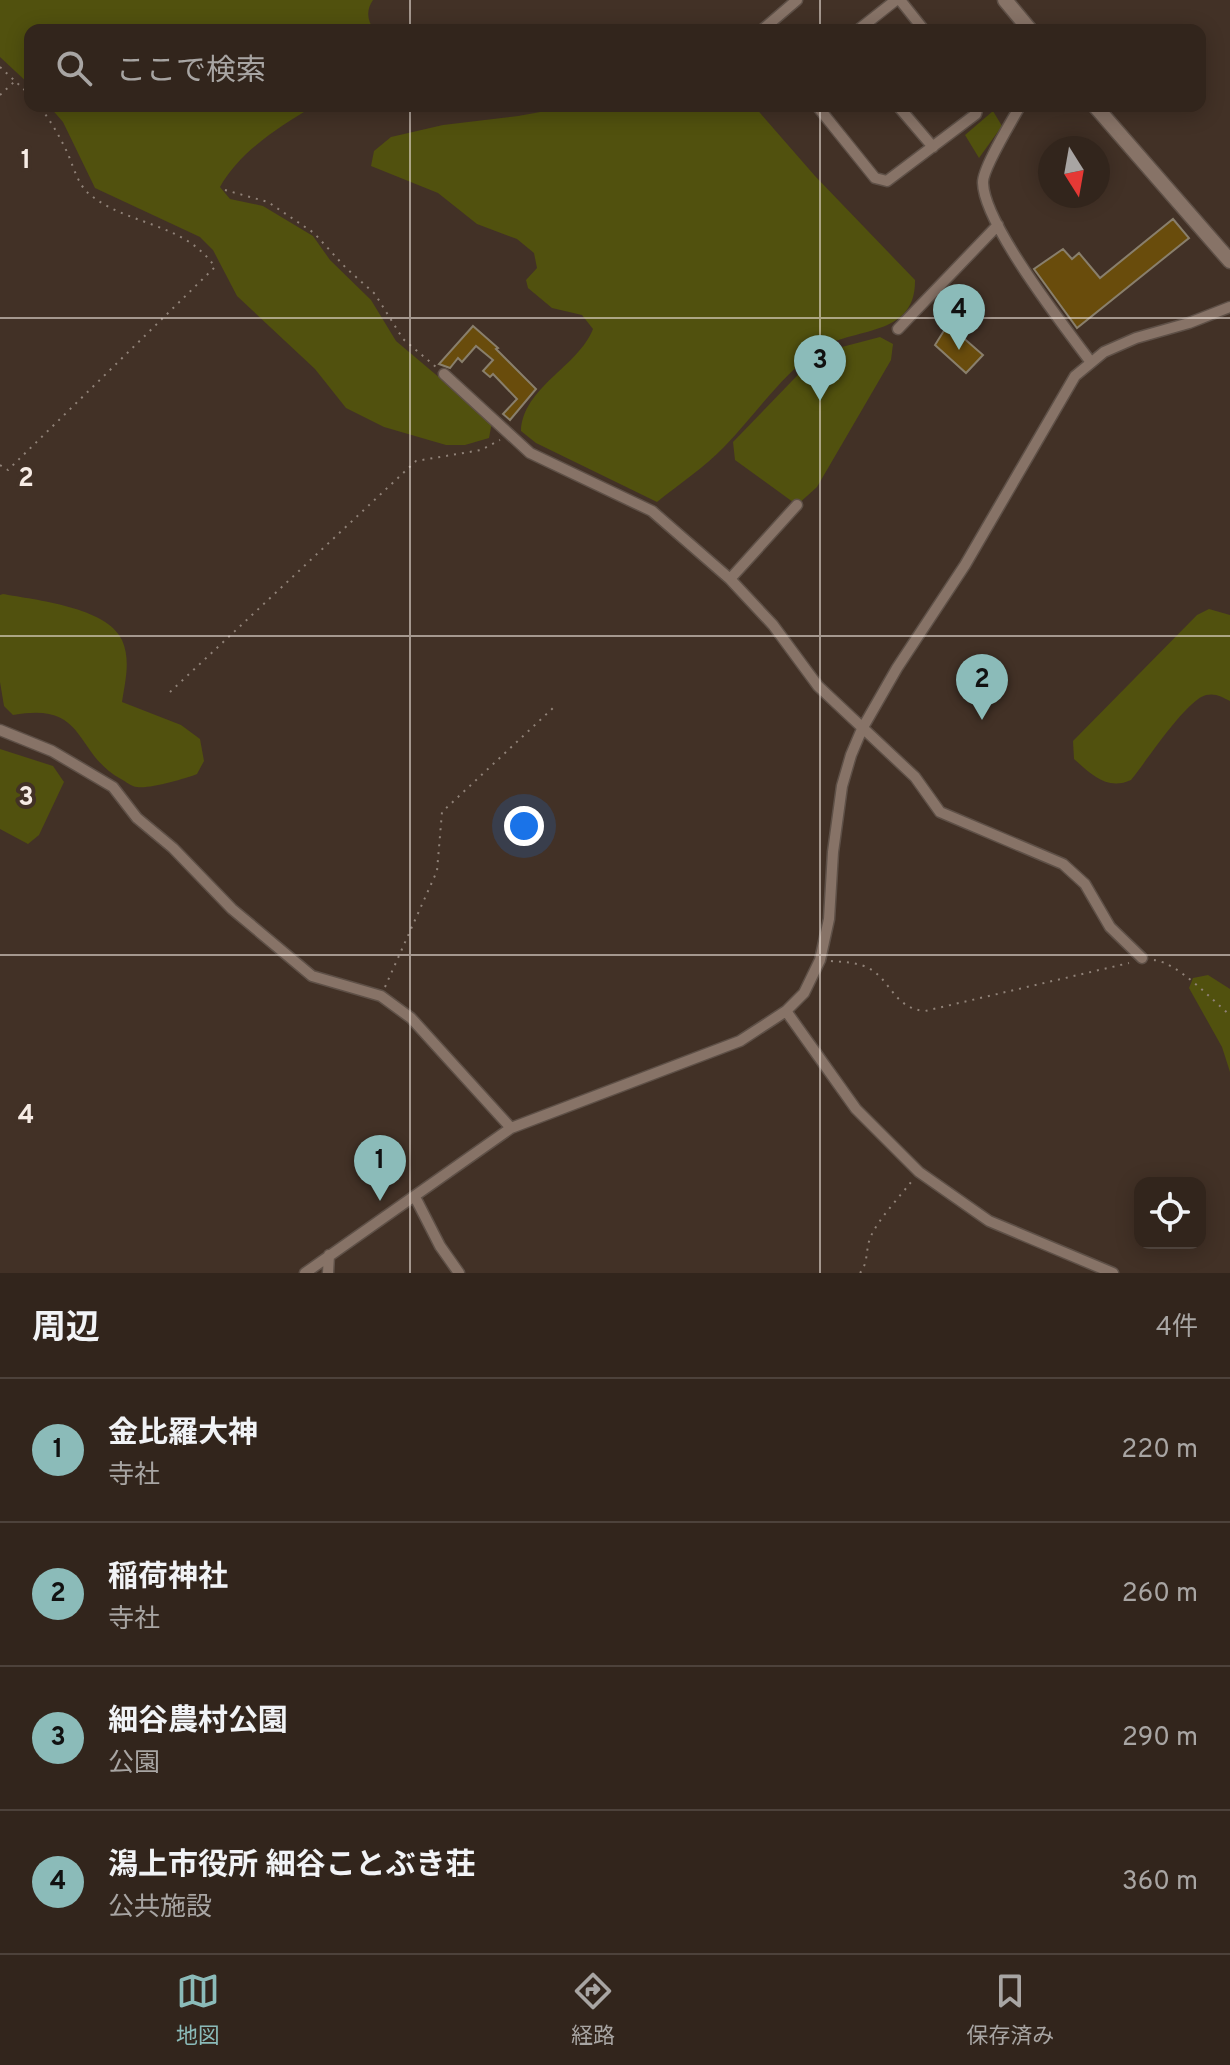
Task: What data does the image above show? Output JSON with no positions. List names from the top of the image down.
{
  "north": "bottom",
  "page": {
    "search": "ここで検索",
    "pins": [
      "4",
      "3",
      "2",
      "1"
    ],
    "heading": ["周辺", "4件"],
    "list": [
      {
        "mark": "1",
        "name": "金比羅大神",
        "note": "寺社",
        "value": "220 m"
      },
      {
        "mark": "2",
        "name": "稲荷神社",
        "note": "寺社",
        "value": "260 m"
      },
      {
        "mark": "3",
        "name": "細谷農村公園",
        "note": "公園",
        "value": "290 m"
      },
      {
        "mark": "4",
        "name": "潟上市役所 細谷ことぶき荘",
        "note": "公共施設",
        "value": "360 m"
      }
    ],
    "nav": ["地図", "経路", "保存済み"]
  },
  "grid": {
    "rows": [
      "1",
      "2",
      "3",
      "4"
    ]
  }
}
